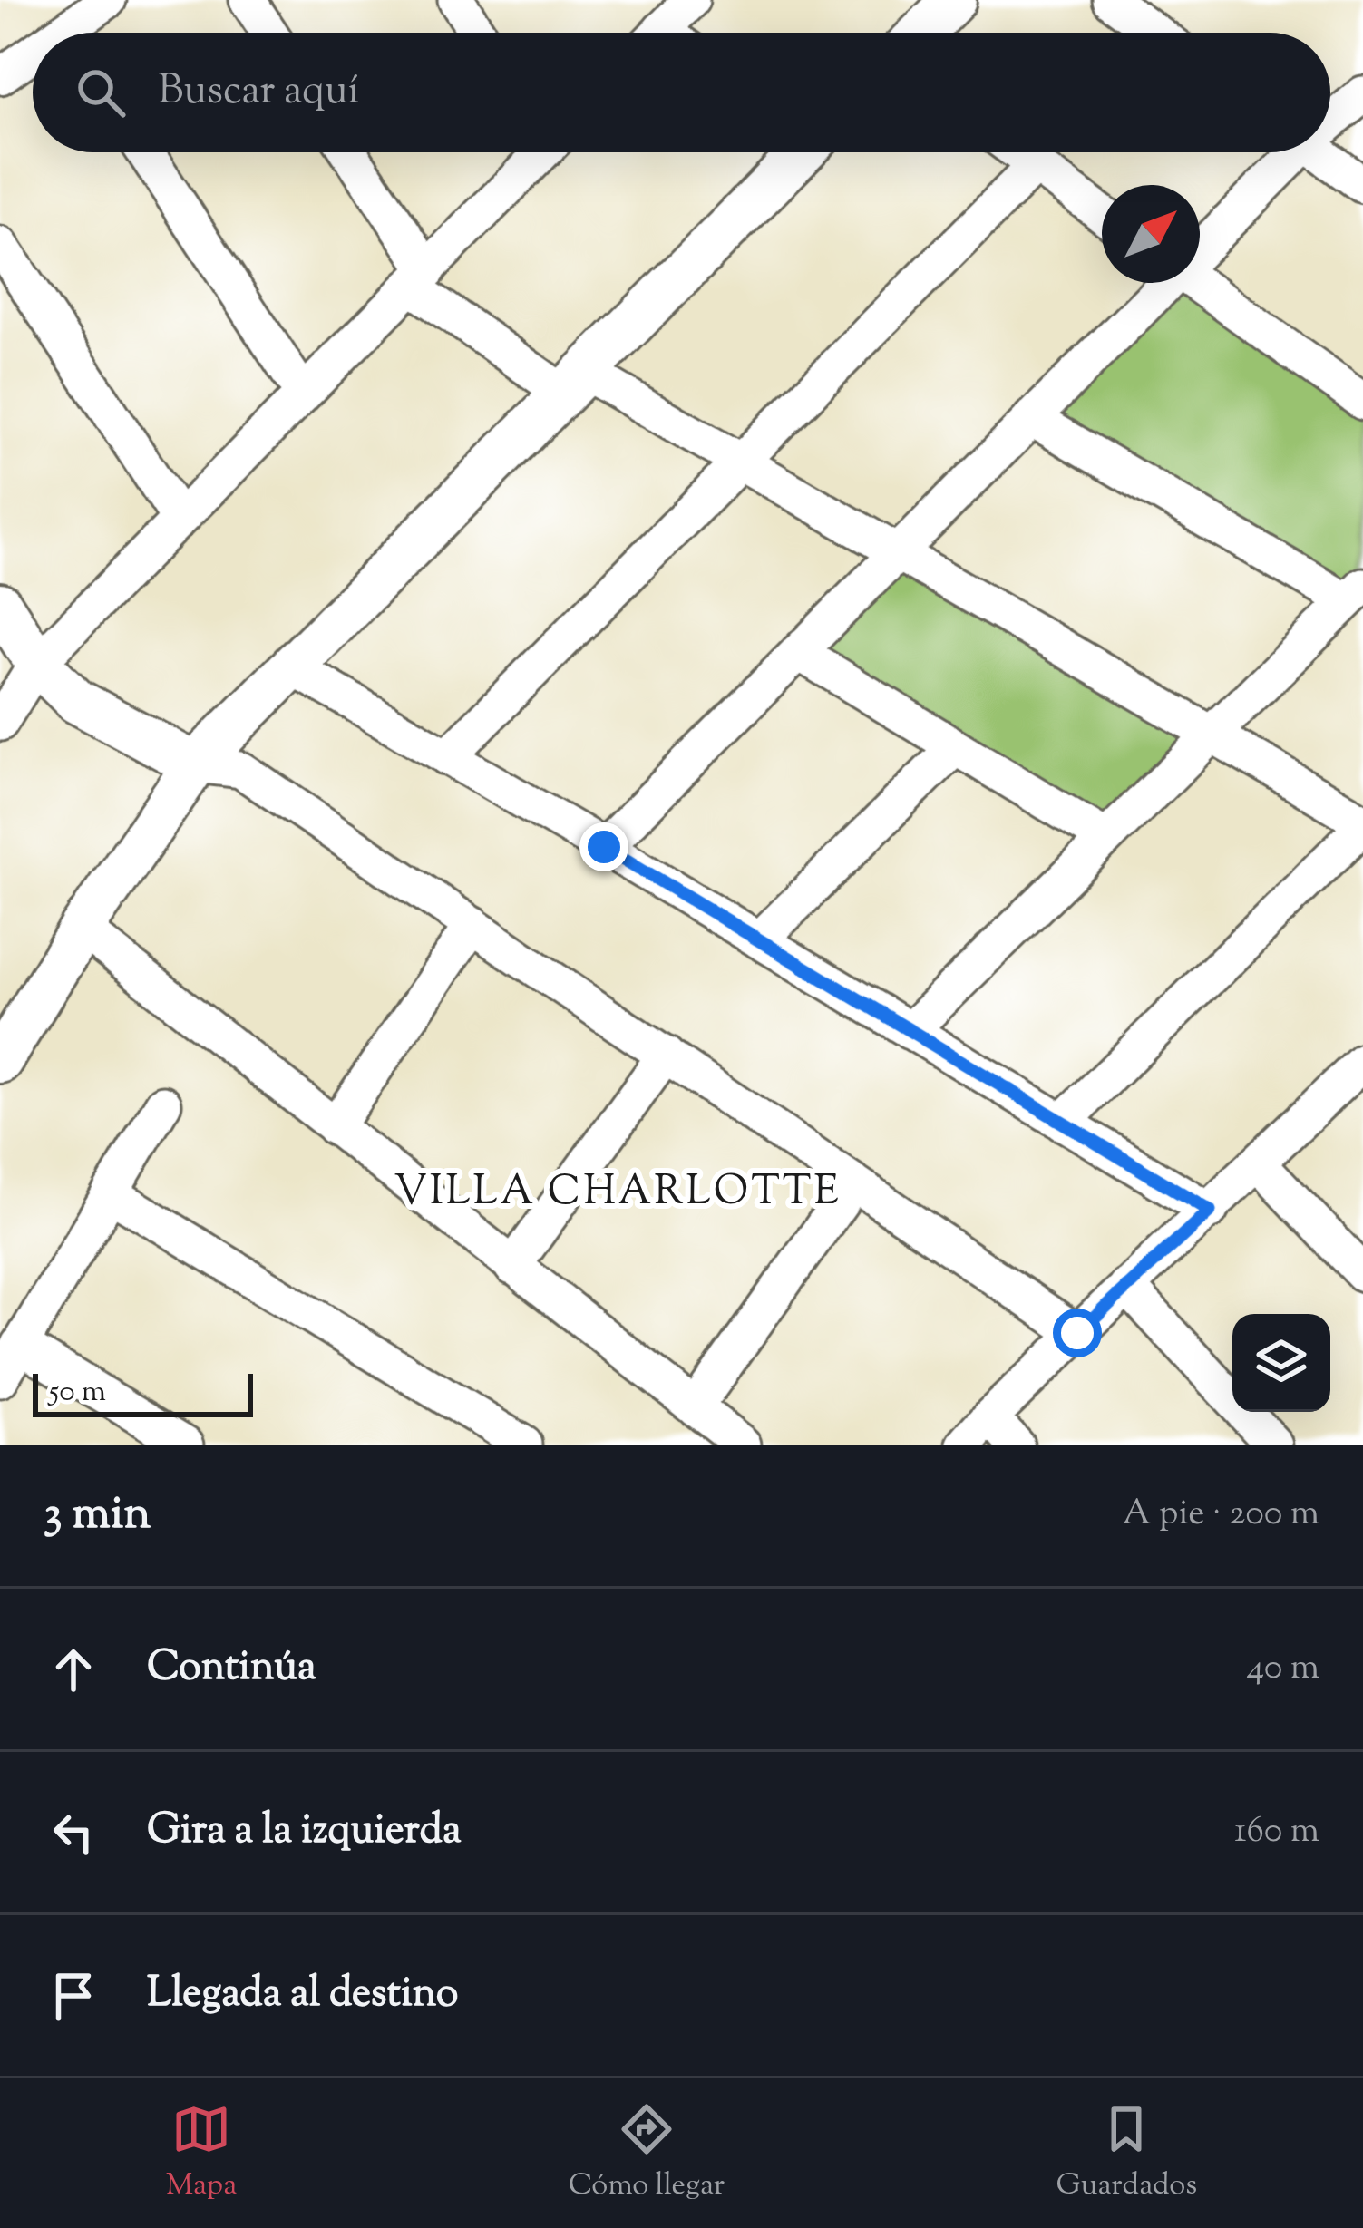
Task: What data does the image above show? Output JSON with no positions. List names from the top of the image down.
{
  "districts": ["VILLA CHARLOTTE"],
  "scale_bar": "50 m",
  "north": "top right",
  "page": {
    "search": "Buscar aquí",
    "scale": "50 m",
    "heading": ["3 min", "A pie · 200 m"],
    "list": [
      ["Continúa", "40 m"],
      ["Gira a la izquierda", "160 m"],
      "Llegada al destino"
    ],
    "nav": ["Mapa", "Cómo llegar", "Guardados"]
  }
}
